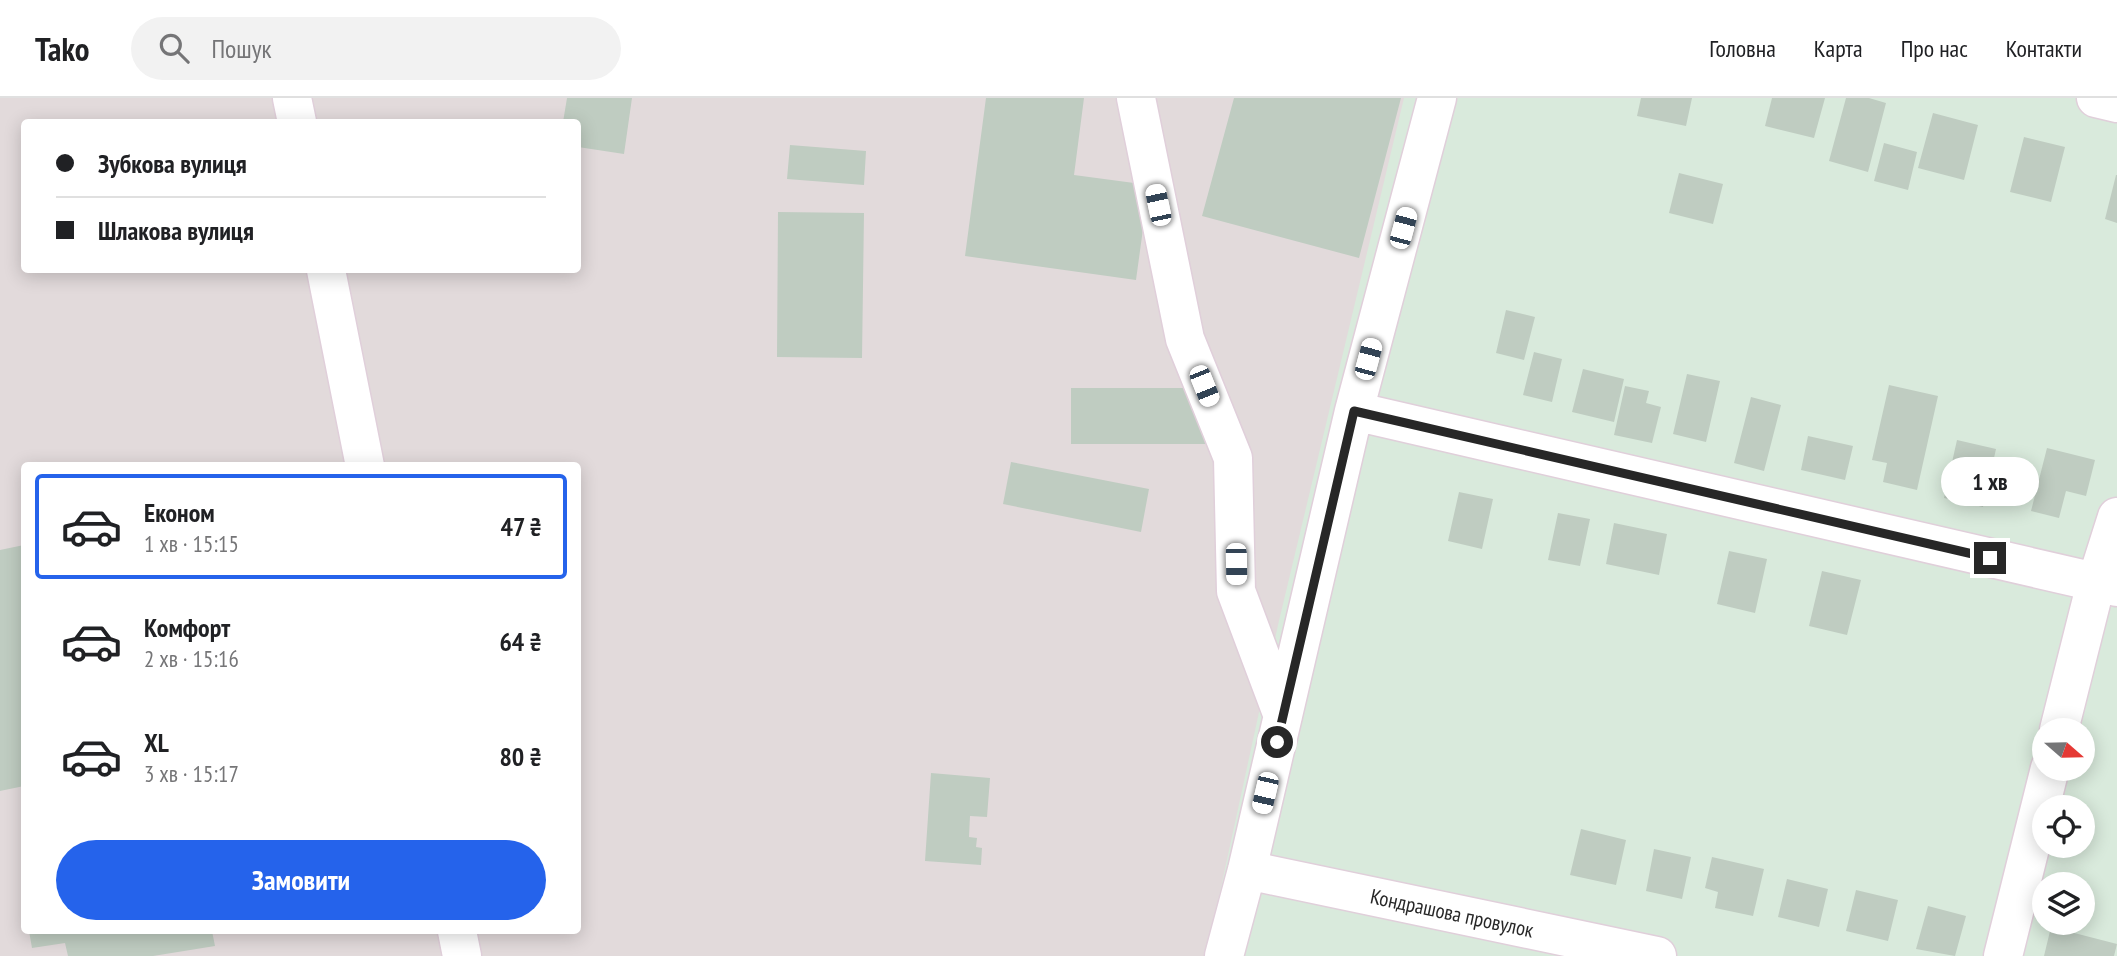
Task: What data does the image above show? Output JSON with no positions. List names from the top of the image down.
{
  "streets": {
    "street": ["Кондрашова провулок"]
  },
  "north": "right",
  "page": {
    "header": "Tako",
    "search": "Пошук",
    "nav": [
      "Головна",
      "Карта",
      "Про нас",
      "Контакти"
    ],
    "banner": ["Зубкова вулиця", "Шлакова вулиця"],
    "bubble": "1 хв",
    "list": [
      {
        "name": "Економ",
        "note": "1 хв · 15:15",
        "value": "47 ₴"
      },
      {
        "name": "Комфорт",
        "note": "2 хв · 15:16",
        "value": "64 ₴"
      },
      {
        "name": "XL",
        "note": "3 хв · 15:17",
        "value": "80 ₴"
      }
    ],
    "buttons": "Замовити"
  }
}
